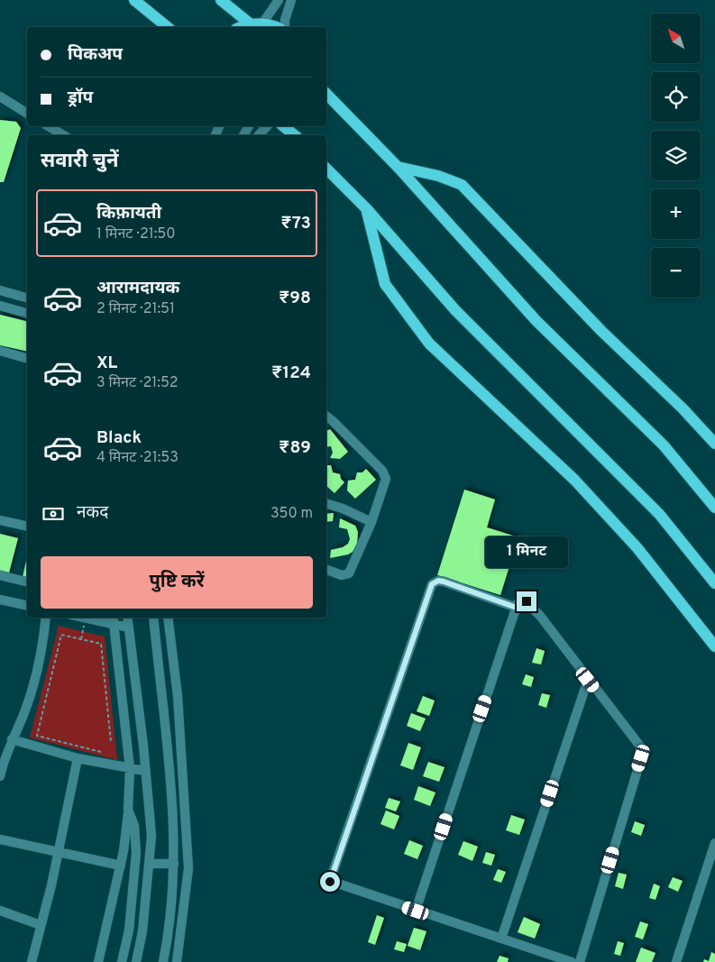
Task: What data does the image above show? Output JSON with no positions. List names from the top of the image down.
{
  "north": "top left",
  "page": {
    "map_buttons": ["+", "−"],
    "banner": ["पिकअप", "ड्रॉप"],
    "heading": "सवारी चुनें",
    "list": [
      {
        "name": "किफ़ायती",
        "note": "1 मिनट · 21:50",
        "value": "₹73"
      },
      {
        "name": "आरामदायक",
        "note": "2 मिनट · 21:51",
        "value": "₹98"
      },
      {
        "name": "XL",
        "note": "3 मिनट · 21:52",
        "value": "₹124"
      },
      {
        "name": "Black",
        "note": "4 मिनट · 21:53",
        "value": "₹89"
      }
    ],
    "pay": ["नकद", "350 m"],
    "bubble": "1 मिनट",
    "buttons": "पुष्टि करें"
  }
}
